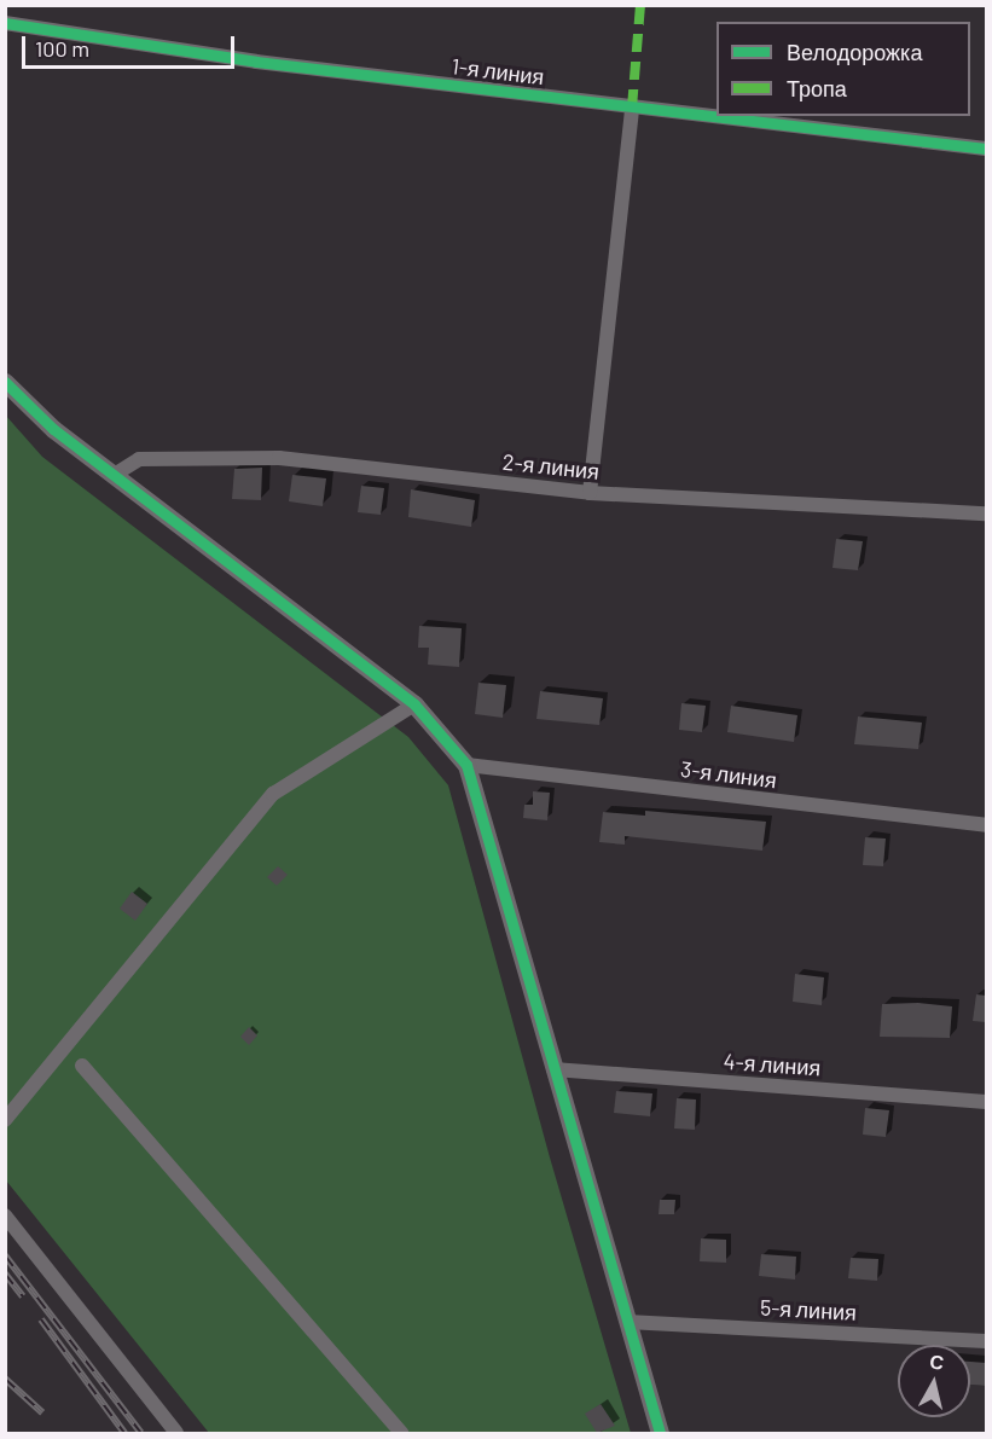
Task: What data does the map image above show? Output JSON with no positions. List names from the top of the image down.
{
  "streets": {
    "street": [
      "1-я линия",
      "2-я линия",
      "3-я линия",
      "4-я линия",
      "5-я линия"
    ]
  },
  "legend": ["Велодорожка", "Тропа"],
  "scale_bar": "100 m",
  "north": "top"
}
